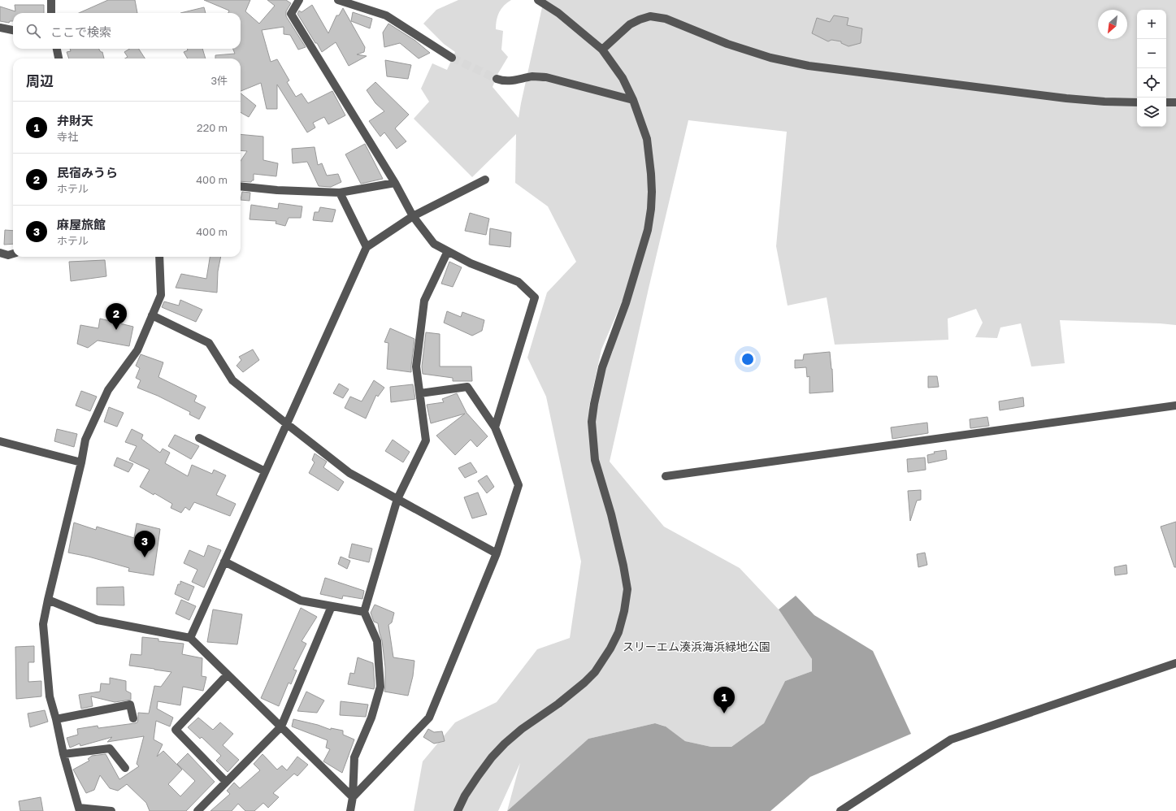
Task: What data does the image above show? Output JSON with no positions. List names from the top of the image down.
{
  "parks": ["スリーエム湊浜海浜緑地公園"],
  "north": "bottom left",
  "page": {
    "map_buttons": ["+", "−"],
    "search": "ここで検索",
    "heading": ["周辺", "3件"],
    "list": [
      {
        "mark": "1",
        "name": "弁財天",
        "note": "寺社",
        "value": "220 m"
      },
      {
        "mark": "2",
        "name": "民宿みうら",
        "note": "ホテル",
        "value": "400 m"
      },
      {
        "mark": "3",
        "name": "麻屋旅館",
        "note": "ホテル",
        "value": "400 m"
      }
    ],
    "pins": ["2", "3", "1"]
  }
}
